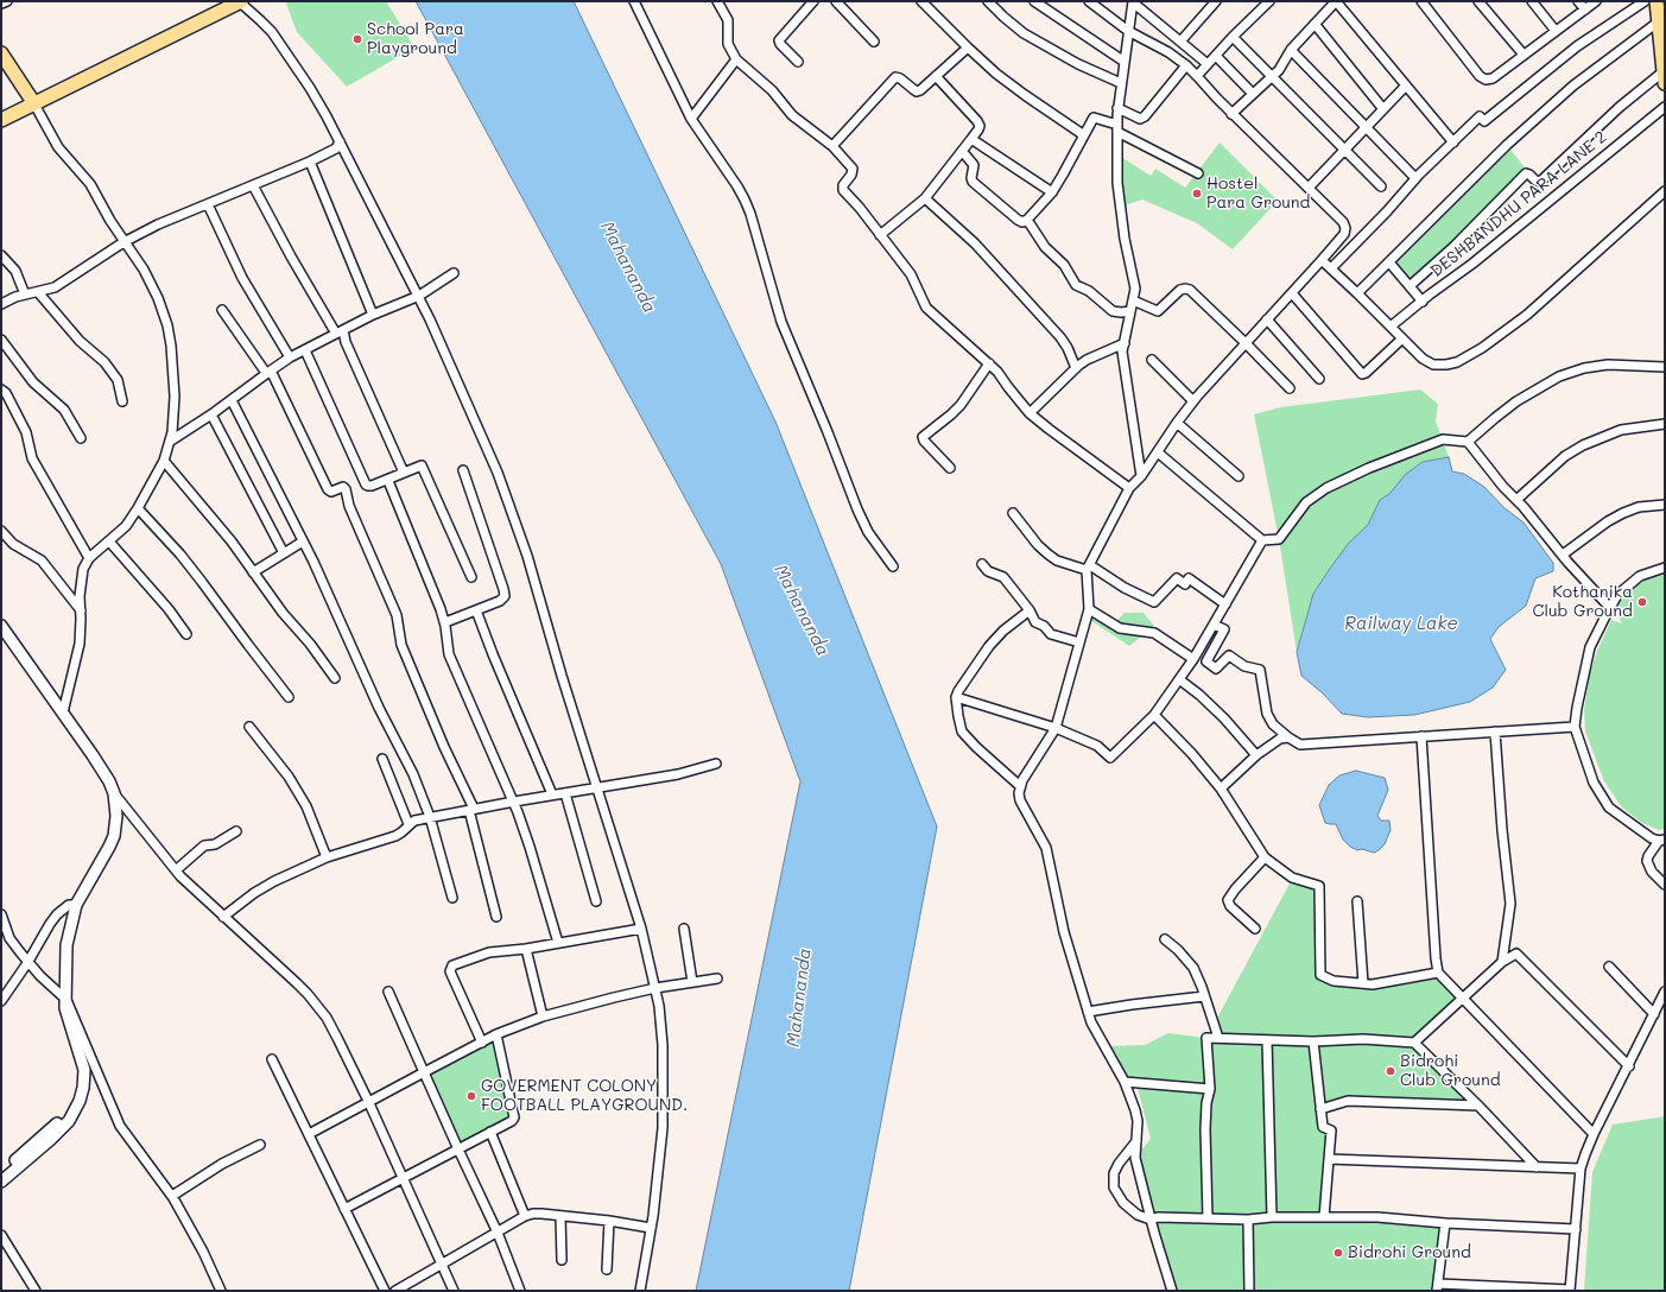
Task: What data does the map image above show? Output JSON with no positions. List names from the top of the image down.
{
  "streets": {
    "street": ["DESHBANDHU PARA LANE 2"]
  },
  "water": ["Mahananda", "Railway Lake"],
  "places": [
    "School Para Playground",
    "Hostel Para Ground",
    "Kothanika Club Ground",
    "Bidrohi Club Ground",
    "GOVERMENT COLONY FOOTBALL PLAYGROUND.",
    "Bidrohi Ground"
  ]
}
